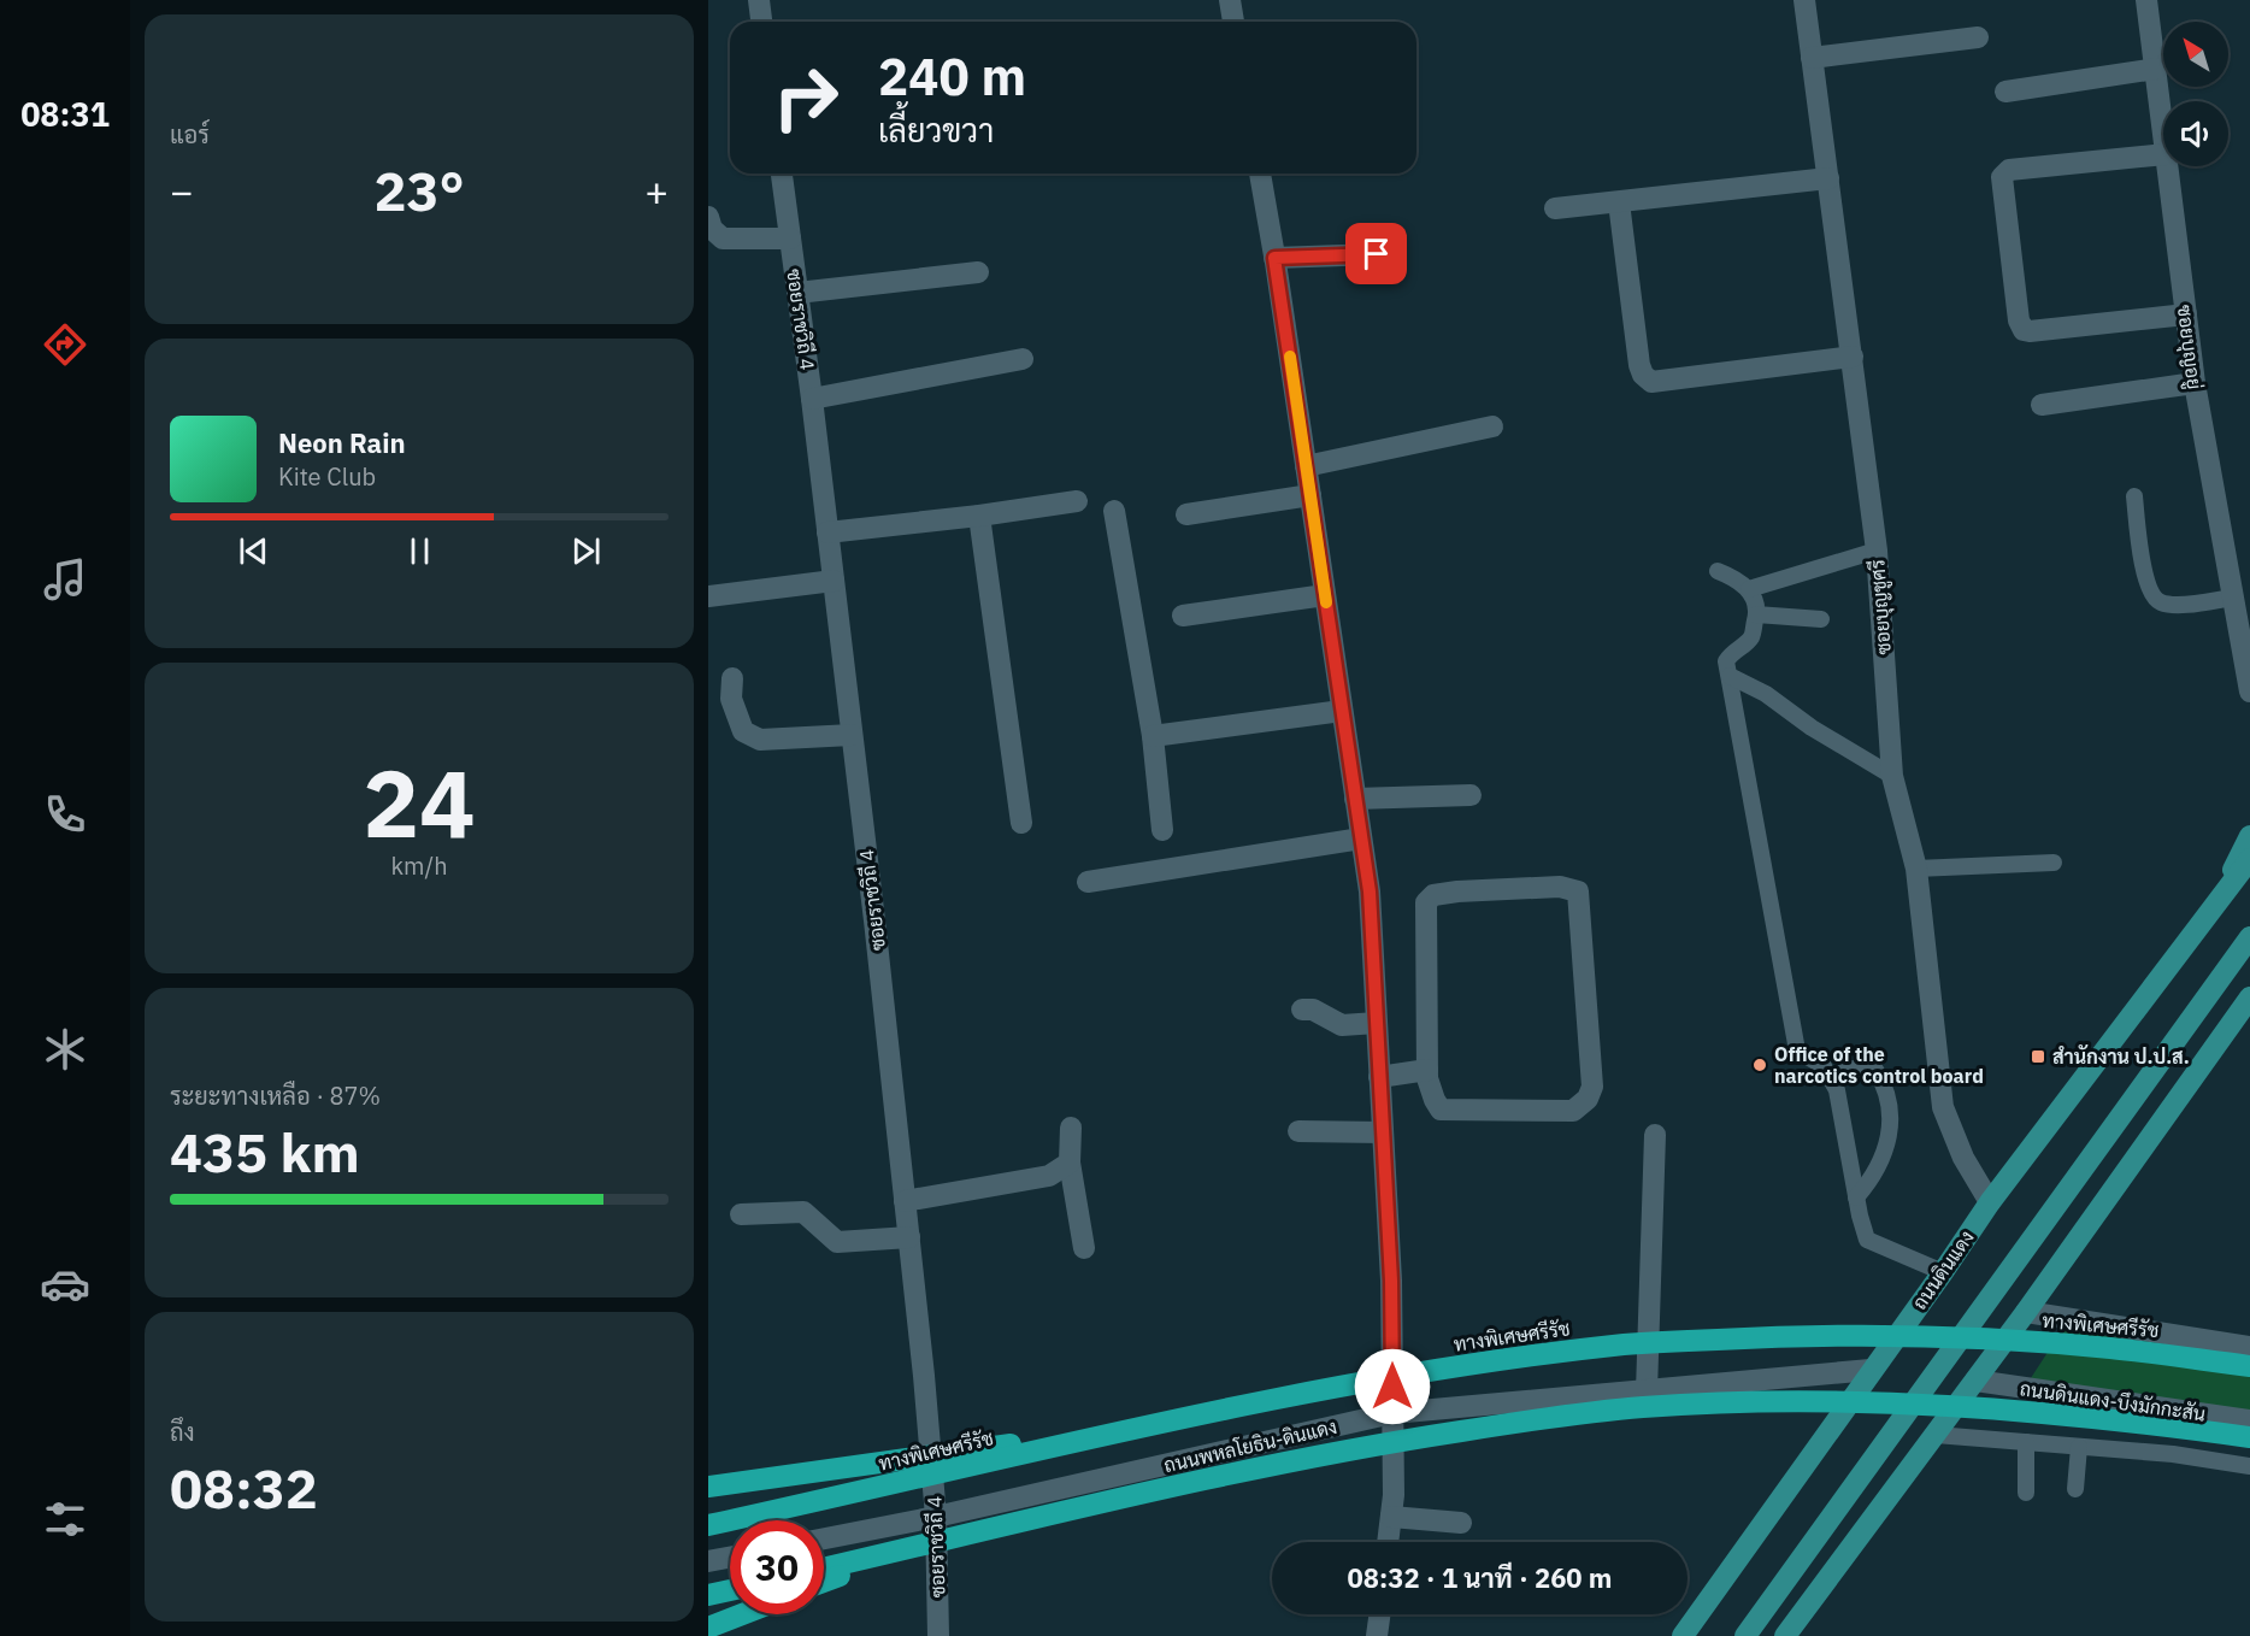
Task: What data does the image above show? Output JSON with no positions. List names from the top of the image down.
{
  "streets": {
    "highway": ["ทางพิเศษศรีรัช"],
    "main road": ["ถนนดินแดง"],
    "street": [
      "ซอยราชวิถี 4",
      "ซอยบุญอยู่",
      "ซอยบุญชูศรี",
      "ถนนดินแดง-บึงมักกะสัน",
      "ถนนพหลโยธิน-ดินแดง"
    ]
  },
  "crossings": [
    ["ซอยราชวิถี 4", "ถนนพหลโยธิน-ดินแดง"],
    ["ซอยบุญชูศรี", "ถนนดินแดง"],
    ["ถนนดินแดง", "ถนนพหลโยธิน-ดินแดง"]
  ],
  "places": {
    "transit": ["สำนักงาน ป.ป.ส."],
    "other": ["Office of the narcotics control board"]
  },
  "north": "top left",
  "page": {
    "tabs": "08:31",
    "tile": [
      "แอร์",
      ["24", "km/h"],
      ["ระยะทางเหลือ · 87%", "435 km"],
      ["ถึง", "08:32"]
    ],
    "turn": ["240 m", "เลี้ยวขวา"],
    "heat": ["−", "23°", "+"],
    "song": ["Neon Rain", "Kite Club"],
    "limit": "30",
    "trip": "08:32 · 1 นาที · 260 m"
  }
}
